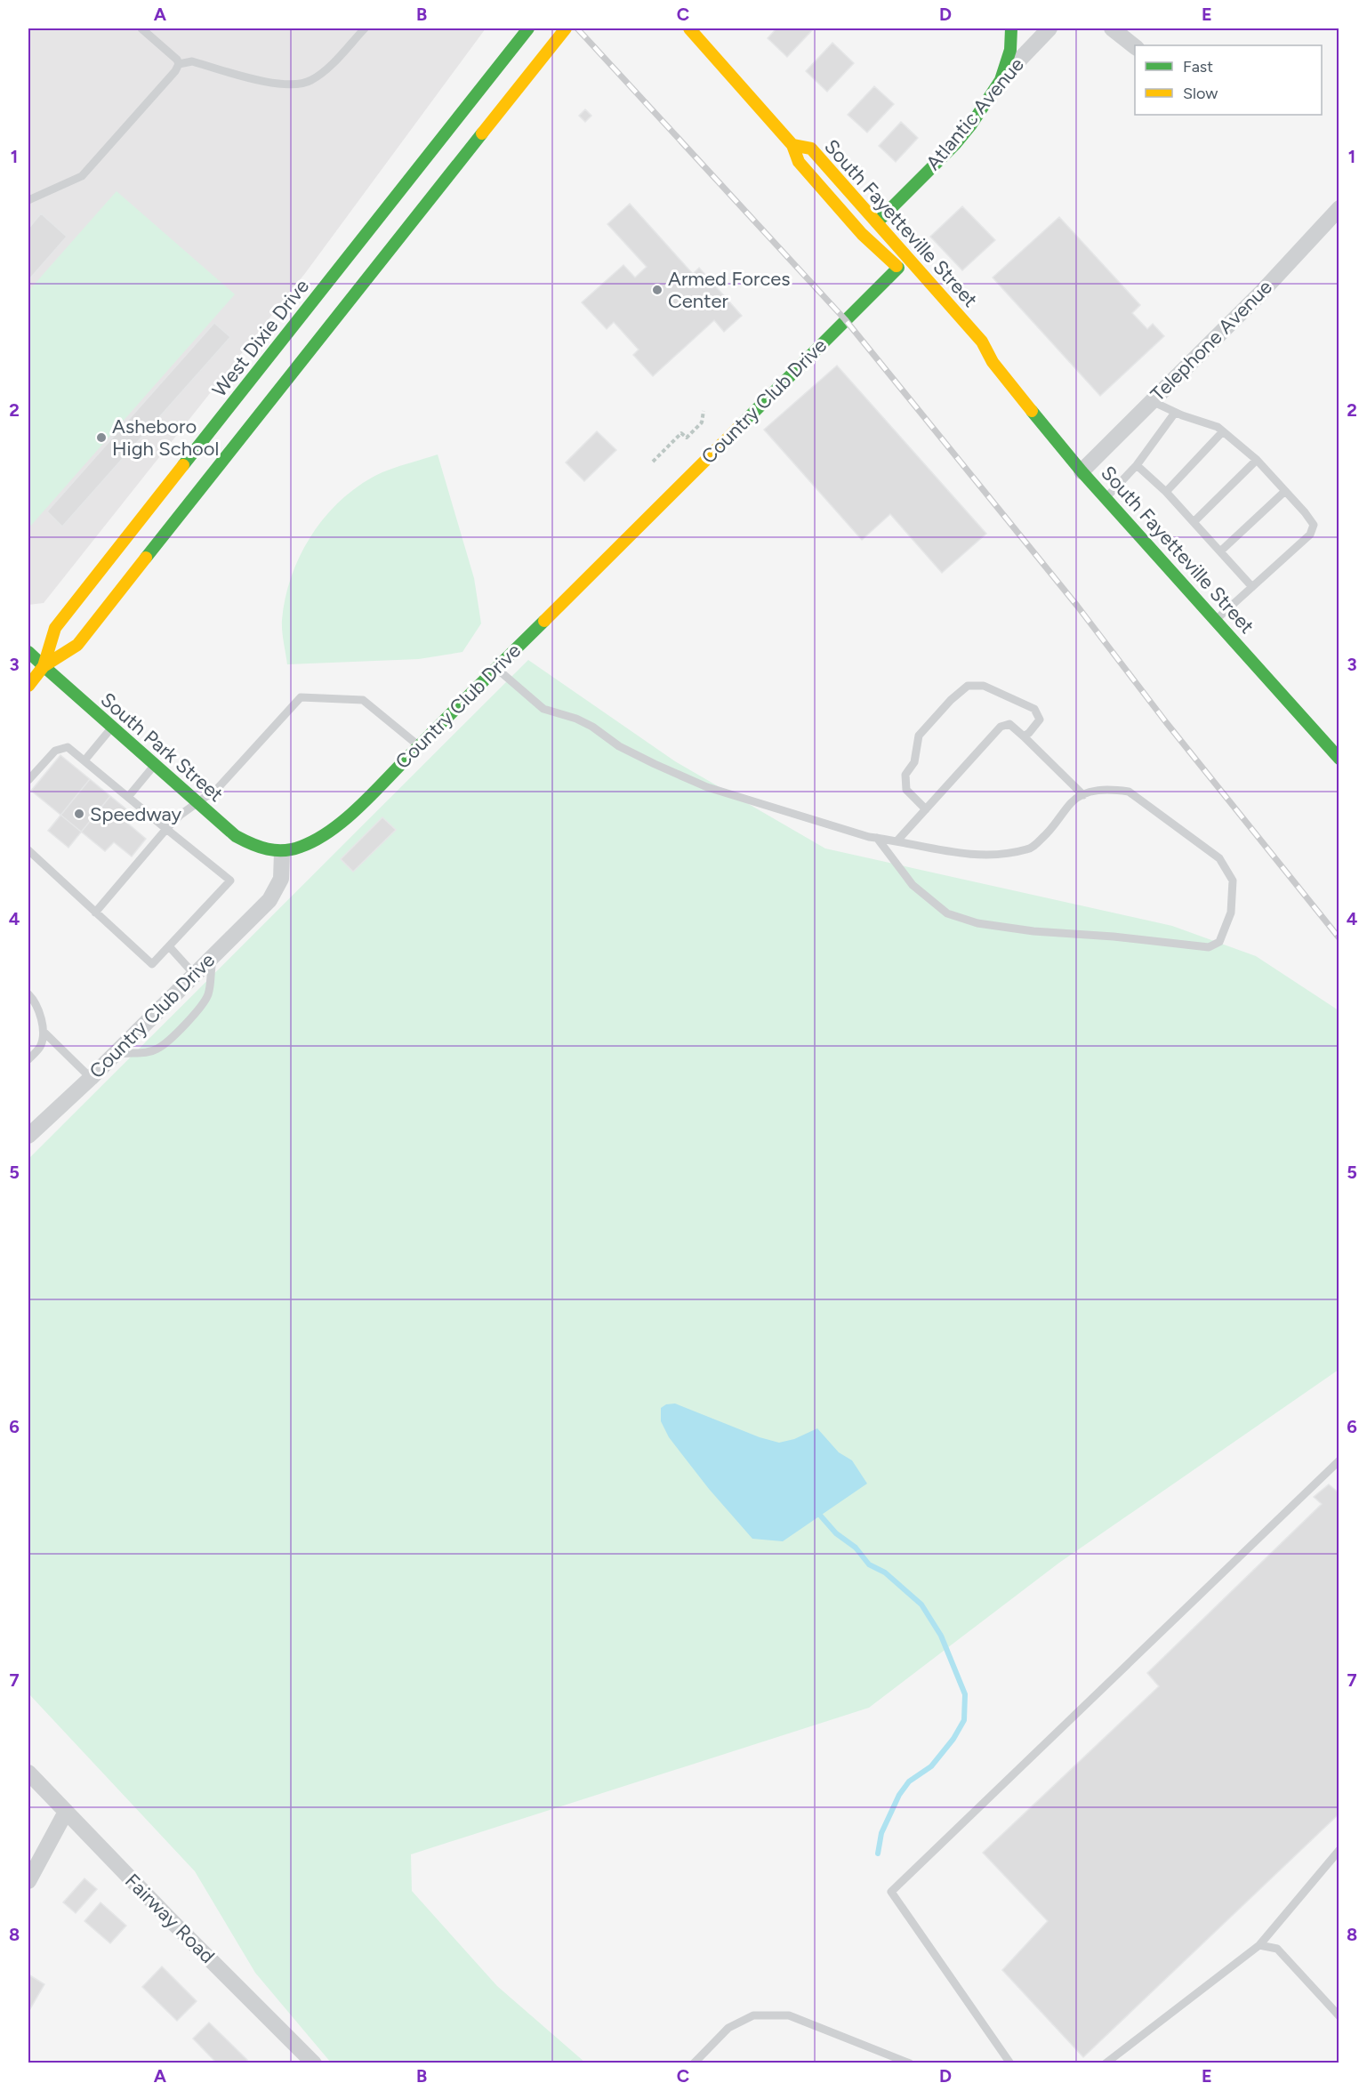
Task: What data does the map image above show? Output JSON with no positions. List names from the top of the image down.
{
  "streets": {
    "main road": [
      "Atlantic Avenue",
      "South Fayetteville Street",
      "West Dixie Drive",
      "Country Club Drive",
      "South Park Street"
    ],
    "street": ["Telephone Avenue", "Fairway Road"]
  },
  "crossings": [
    ["Atlantic Avenue", "South Fayetteville Street"],
    ["South Fayetteville Street", "Telephone Avenue"],
    ["South Fayetteville Street", "Country Club Drive"],
    ["West Dixie Drive", "South Park Street"],
    ["Country Club Drive", "South Park Street"]
  ],
  "places": ["Armed Forces Center", "Asheboro High School", "Speedway"],
  "legend": ["Fast", "Slow"],
  "grid": {
    "columns": [
      "A",
      "B",
      "C",
      "D",
      "E"
    ],
    "rows": [
      "1",
      "2",
      "3",
      "4",
      "5",
      "6",
      "7",
      "8"
    ]
  }
}
